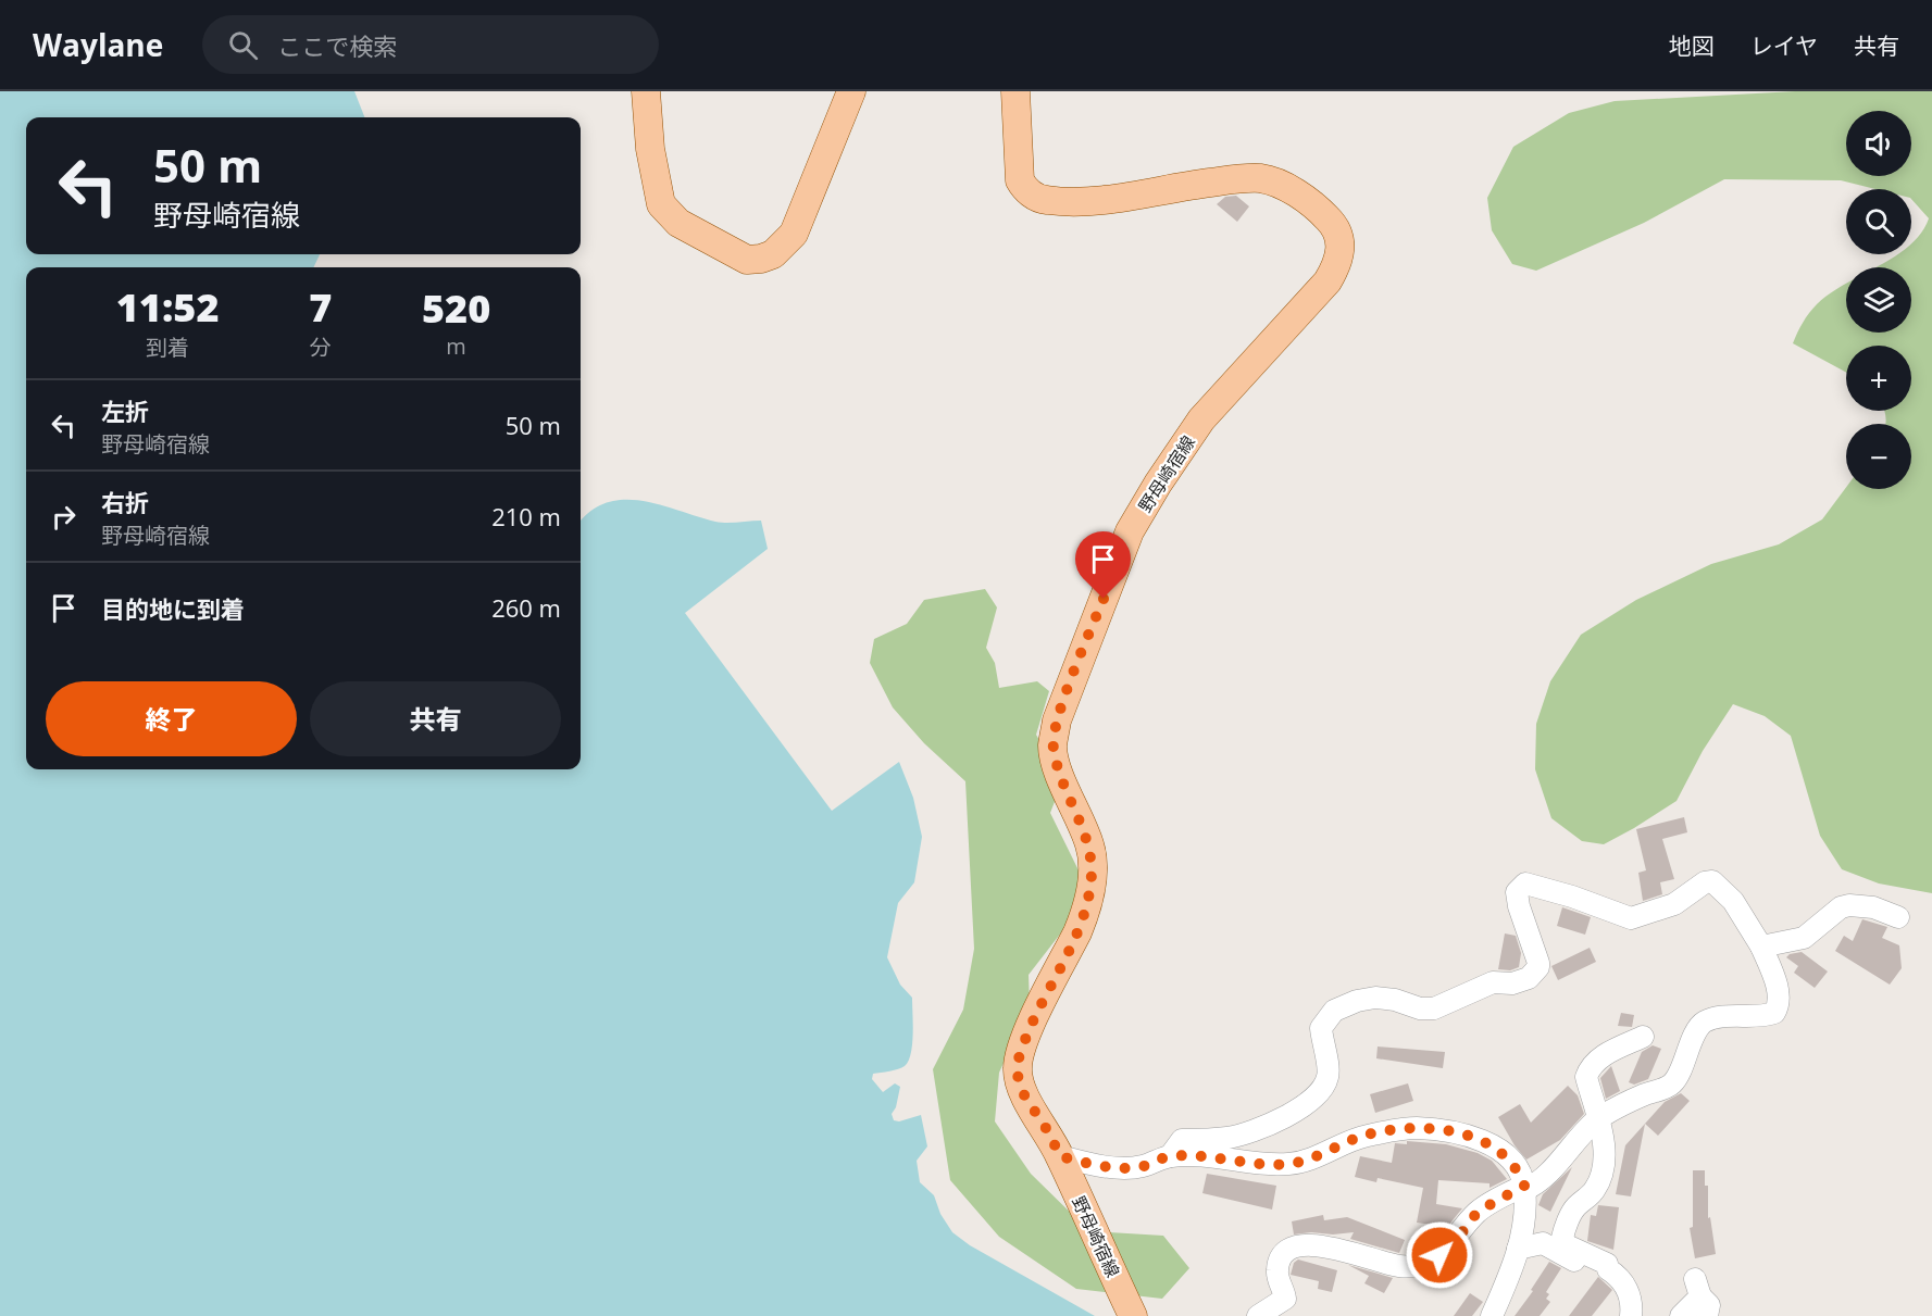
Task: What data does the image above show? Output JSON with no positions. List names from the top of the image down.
{
  "streets": {
    "main road": ["野母崎宿線"]
  },
  "page": {
    "header": "Waylane",
    "search": "ここで検索",
    "nav": ["地図", "レイヤ", "共有"],
    "map_buttons": ["+", "−"],
    "turn": ["50 m", "野母崎宿線"],
    "eta": [
      "11:52",
      "到着",
      "7",
      "分",
      "520",
      "m"
    ],
    "list": [
      {
        "name": "左折",
        "note": "野母崎宿線",
        "value": "50 m"
      },
      {
        "name": "右折",
        "note": "野母崎宿線",
        "value": "210 m"
      },
      {
        "name": "目的地に到着",
        "value": "260 m"
      }
    ],
    "buttons": ["終了", "共有"]
  }
}
